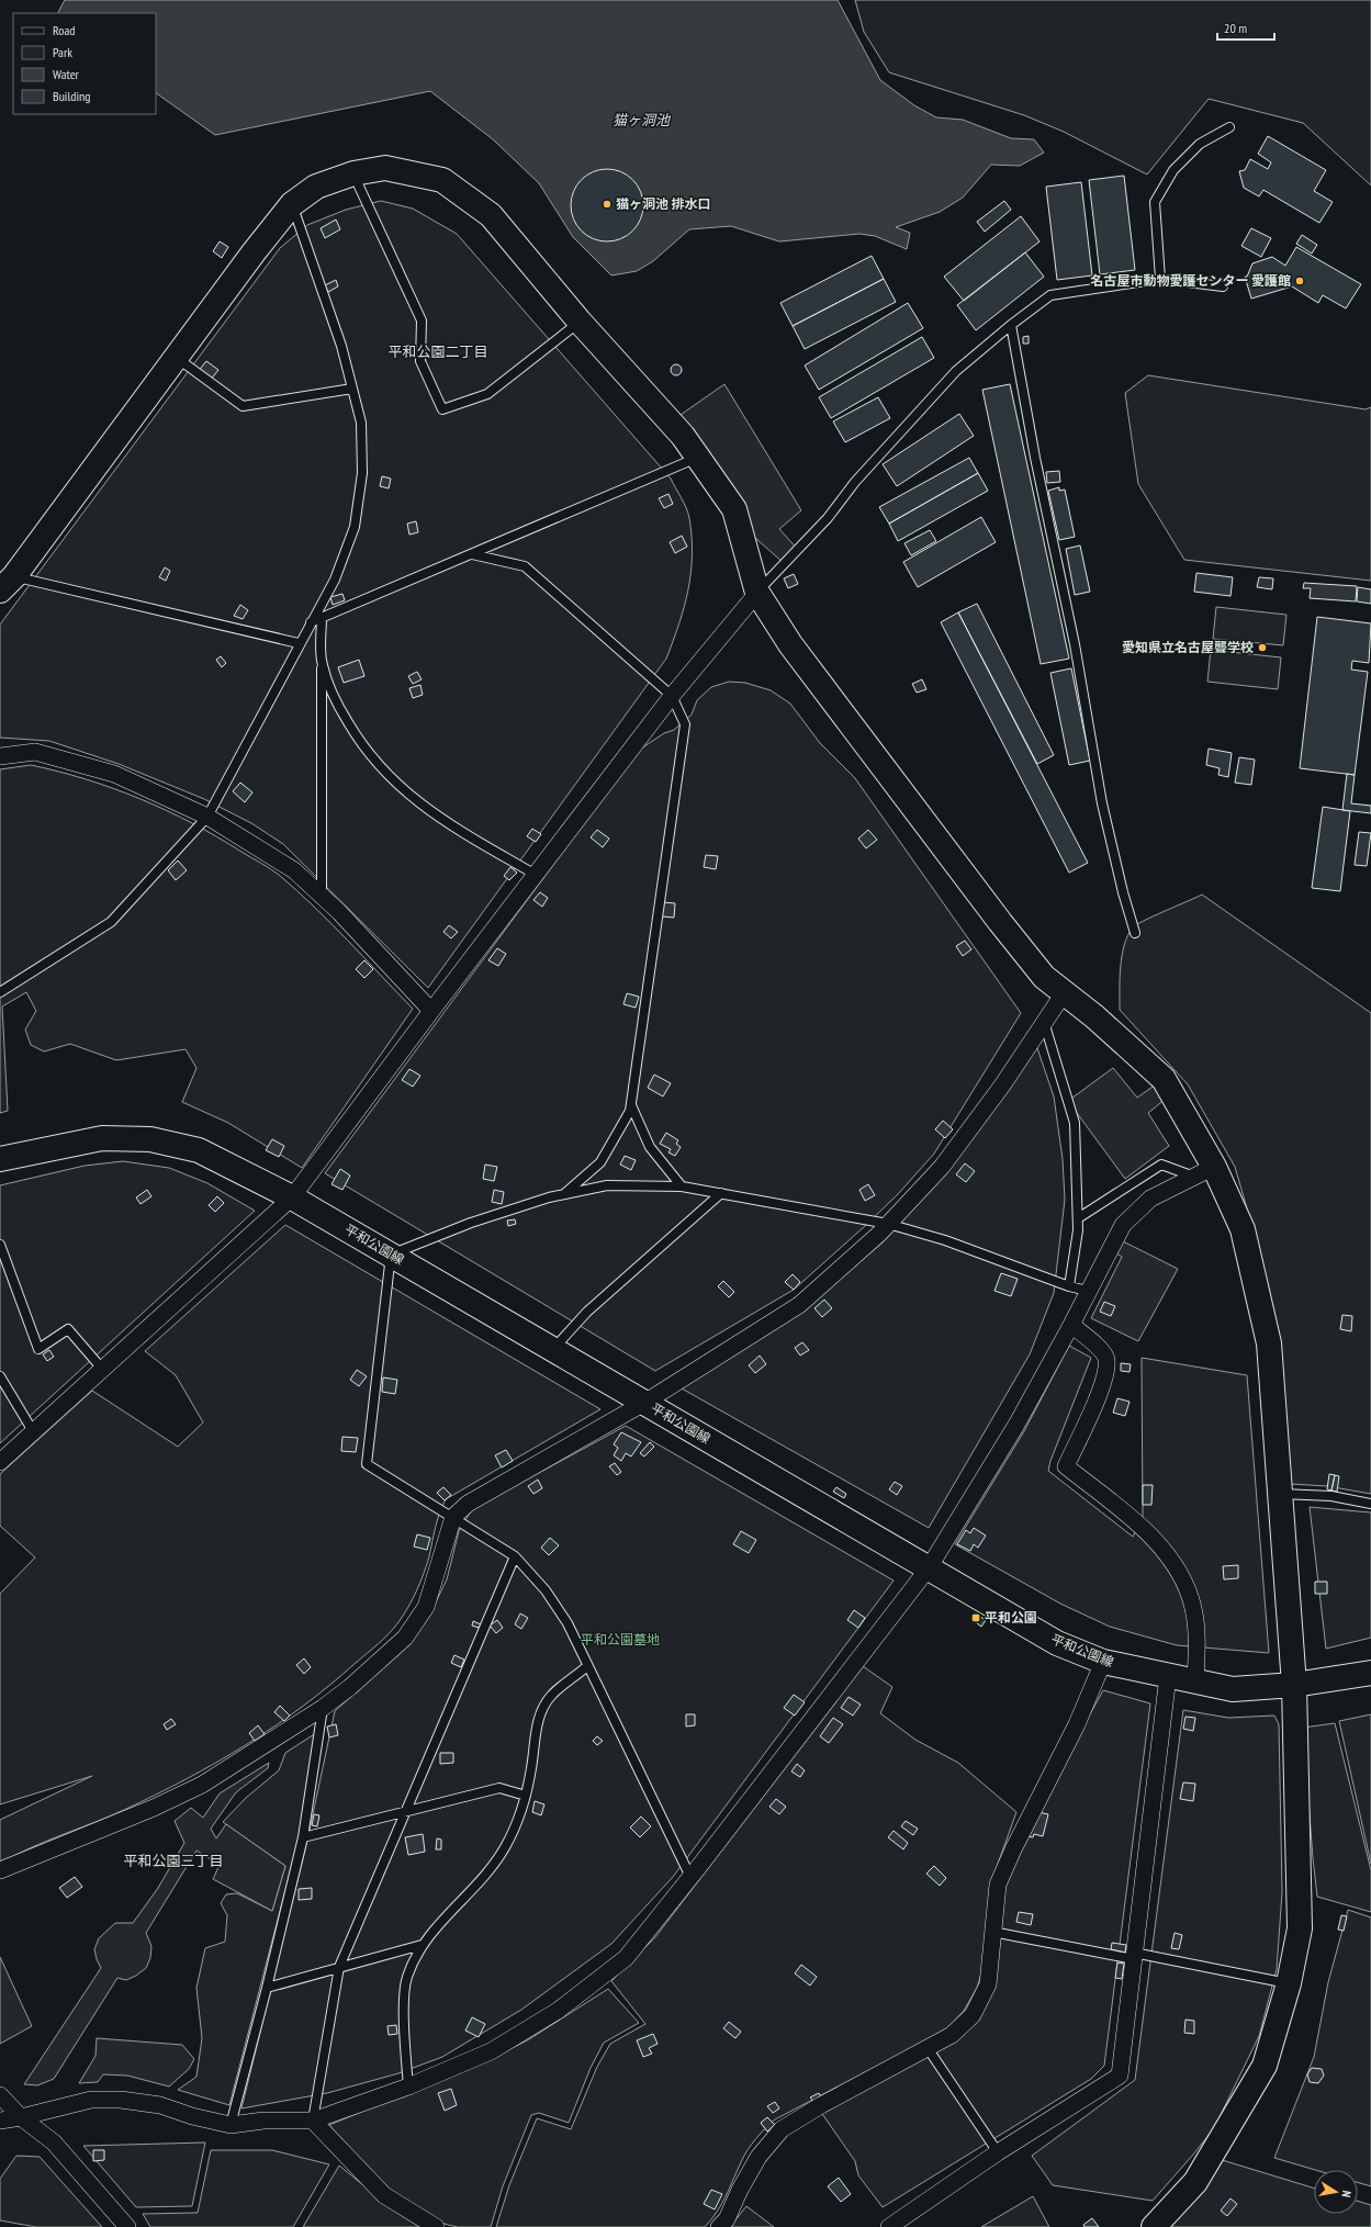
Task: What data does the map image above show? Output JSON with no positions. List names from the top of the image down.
{
  "streets": {
    "street": ["平和公園線"]
  },
  "districts": ["平和公園二丁目", "平和公園三丁目"],
  "water": ["猫ヶ洞池"],
  "parks": ["平和公園墓地"],
  "places": {
    "other": ["猫ヶ洞池 排水口", "名古屋市動物愛護センター 愛護館", "愛知県立名古屋聾学校"],
    "transit": ["平和公園"]
  },
  "legend": [
    "Road",
    "Park",
    "Water",
    "Building"
  ],
  "scale_bar": "20 m",
  "north": "right"
}
